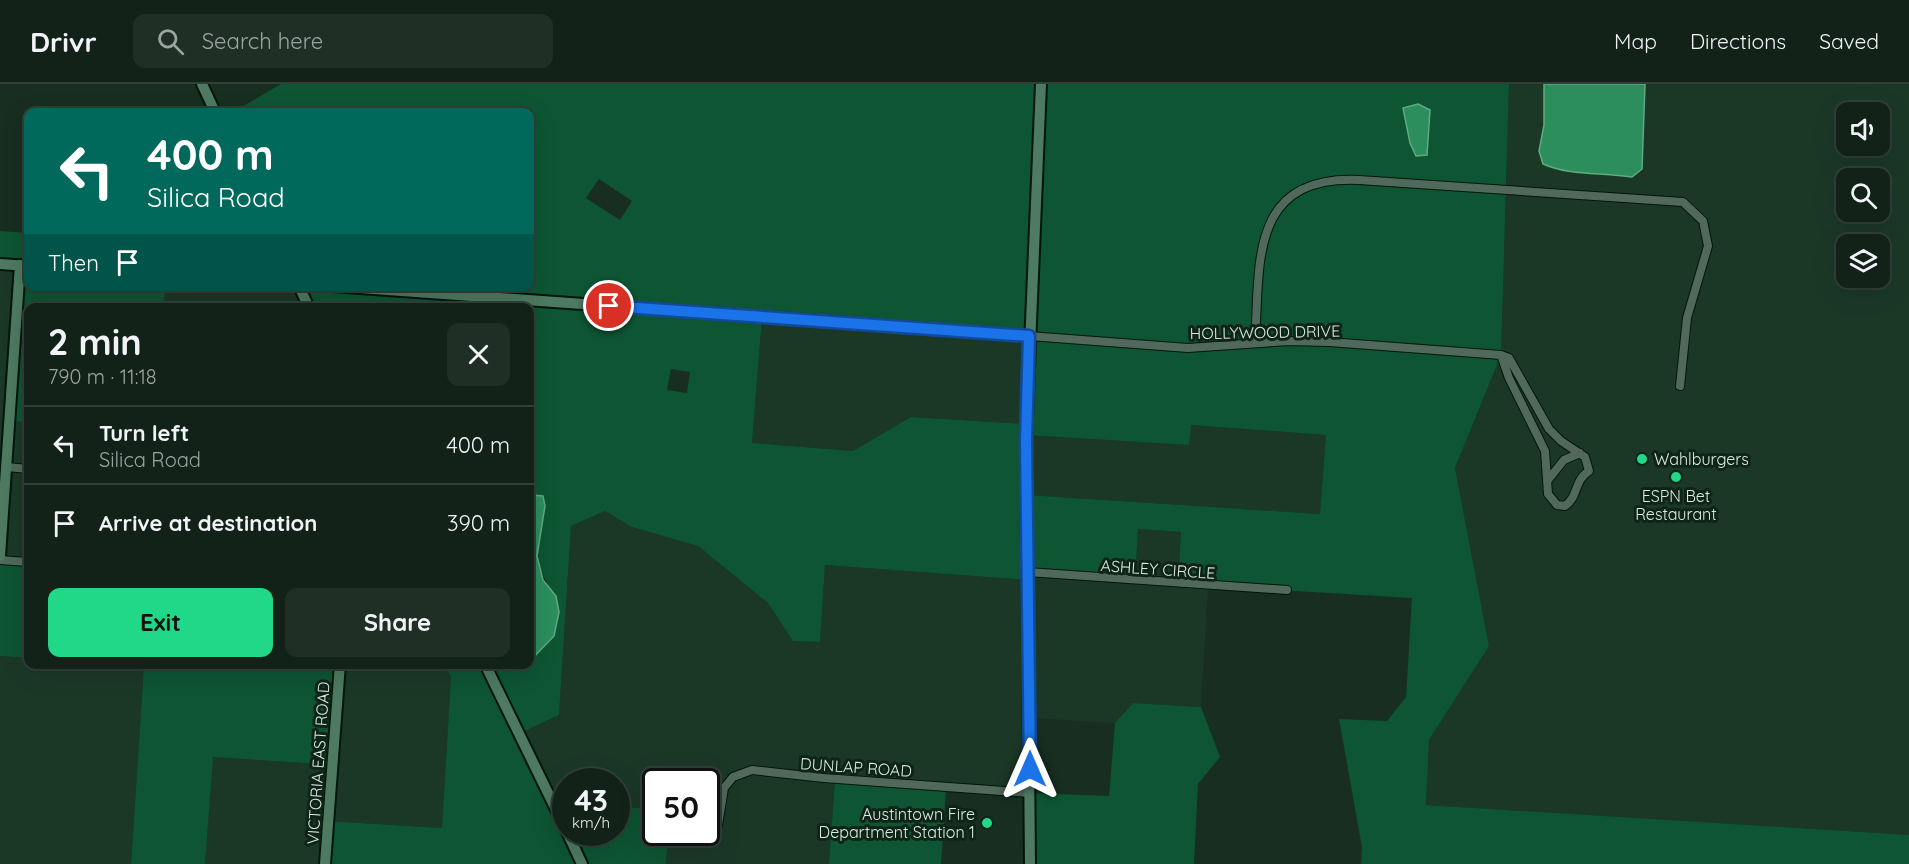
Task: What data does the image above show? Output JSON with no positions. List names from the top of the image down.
{
  "streets": {
    "street": [
      "HOLLYWOOD DRIVE",
      "ASHLEY CIRCLE",
      "VICTORIA EAST ROAD",
      "DUNLAP ROAD"
    ]
  },
  "places": ["Wahlburgers", "ESPN Bet Restaurant", "Austintown Fire Department Station 1"],
  "page": {
    "header": "Drivr",
    "search": "Search here",
    "nav": ["Map", "Directions", "Saved"],
    "turn": ["400 m", "Silica Road"],
    "then": "Then",
    "heading": ["2 min", "790 m · 11:18"],
    "list": [
      {
        "name": "Turn left",
        "note": "Silica Road",
        "value": "400 m"
      },
      {
        "name": "Arrive at destination",
        "value": "390 m"
      }
    ],
    "buttons": ["Exit", "Share"],
    "speed": "43 km/h",
    "limit": "50"
  }
}
